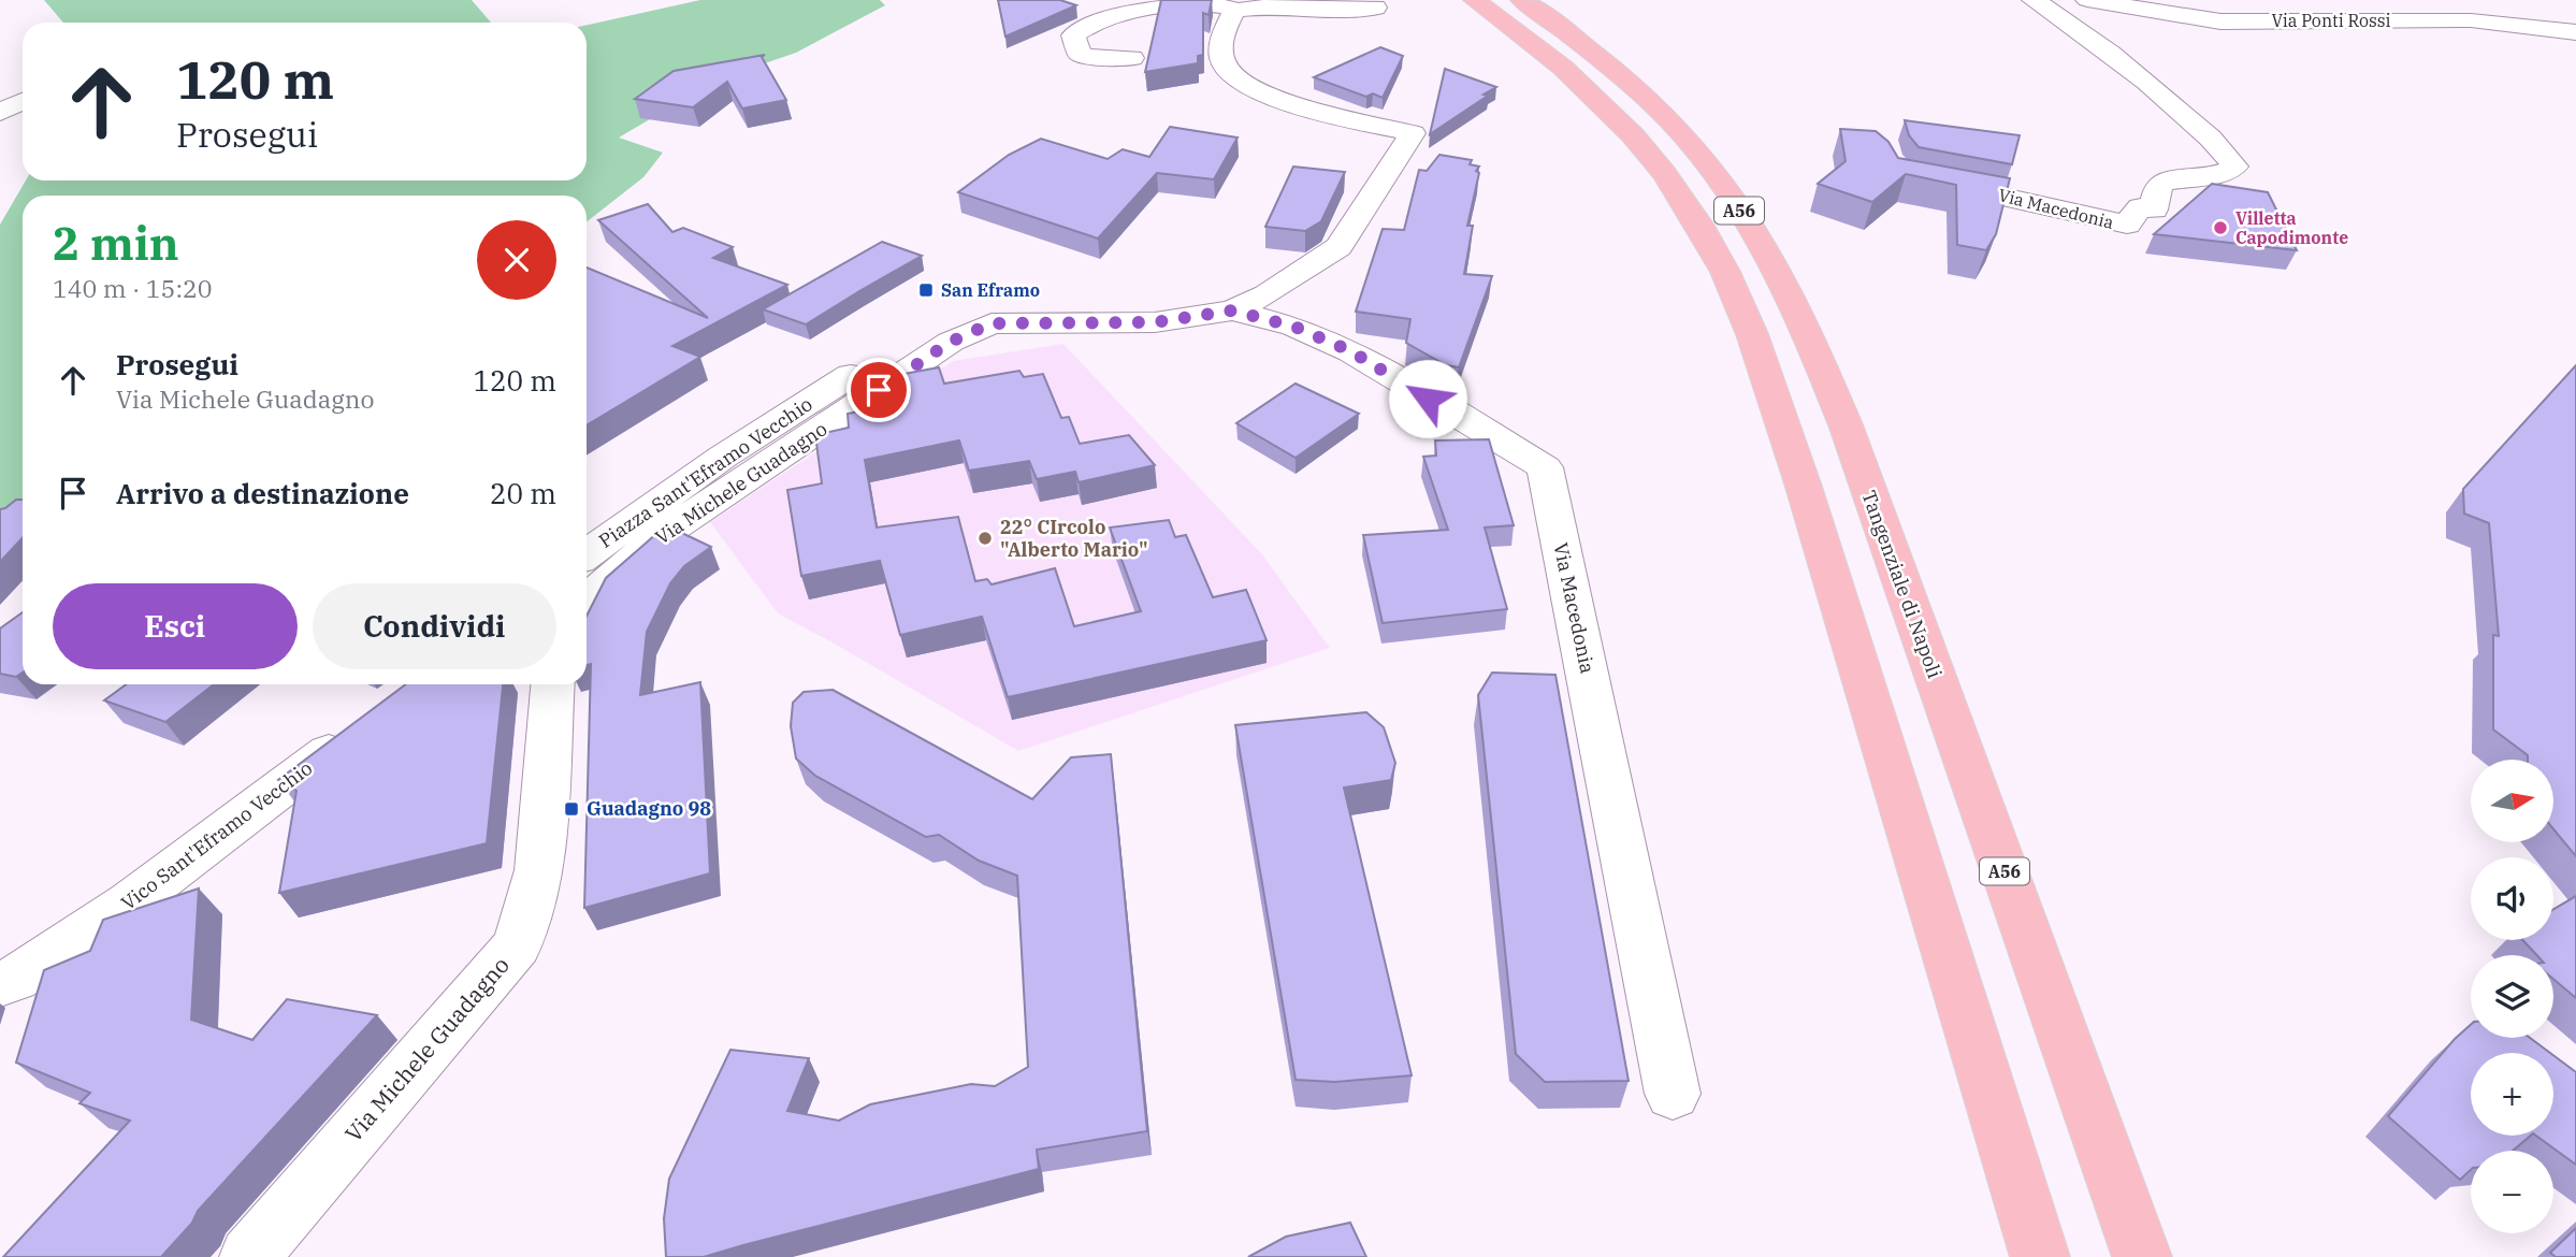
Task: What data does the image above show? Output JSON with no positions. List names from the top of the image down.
{
  "streets": {
    "highway": ["A56", "Tangenziale di Napoli"],
    "street": [
      "Via Ponti Rossi",
      "Via Macedonia",
      "Piazza Sant'Eframo Vecchio",
      "Via Michele Guadagno",
      "Vico Sant'Eframo Vecchio"
    ]
  },
  "crossings": [
    ["Via Macedonia", "Piazza Sant'Eframo Vecchio"],
    ["Via Macedonia", "Via Michele Guadagno"],
    ["Piazza Sant'Eframo Vecchio", "Via Michele Guadagno"]
  ],
  "places": {
    "other": ["Villetta Capodimonte", "22° CIrcolo \"Alberto Mario\""],
    "transit": ["San Eframo", "Guadagno 98"]
  },
  "north": "right",
  "page": {
    "turn": ["120 m", "Prosegui"],
    "heading": ["2 min", "140 m · 15:20"],
    "list": [
      {
        "name": "Prosegui",
        "note": "Via Michele Guadagno",
        "value": "120 m"
      },
      {
        "name": "Arrivo a destinazione",
        "value": "20 m"
      }
    ],
    "buttons": ["Esci", "Condividi"],
    "map_buttons": ["+", "−"]
  }
}
